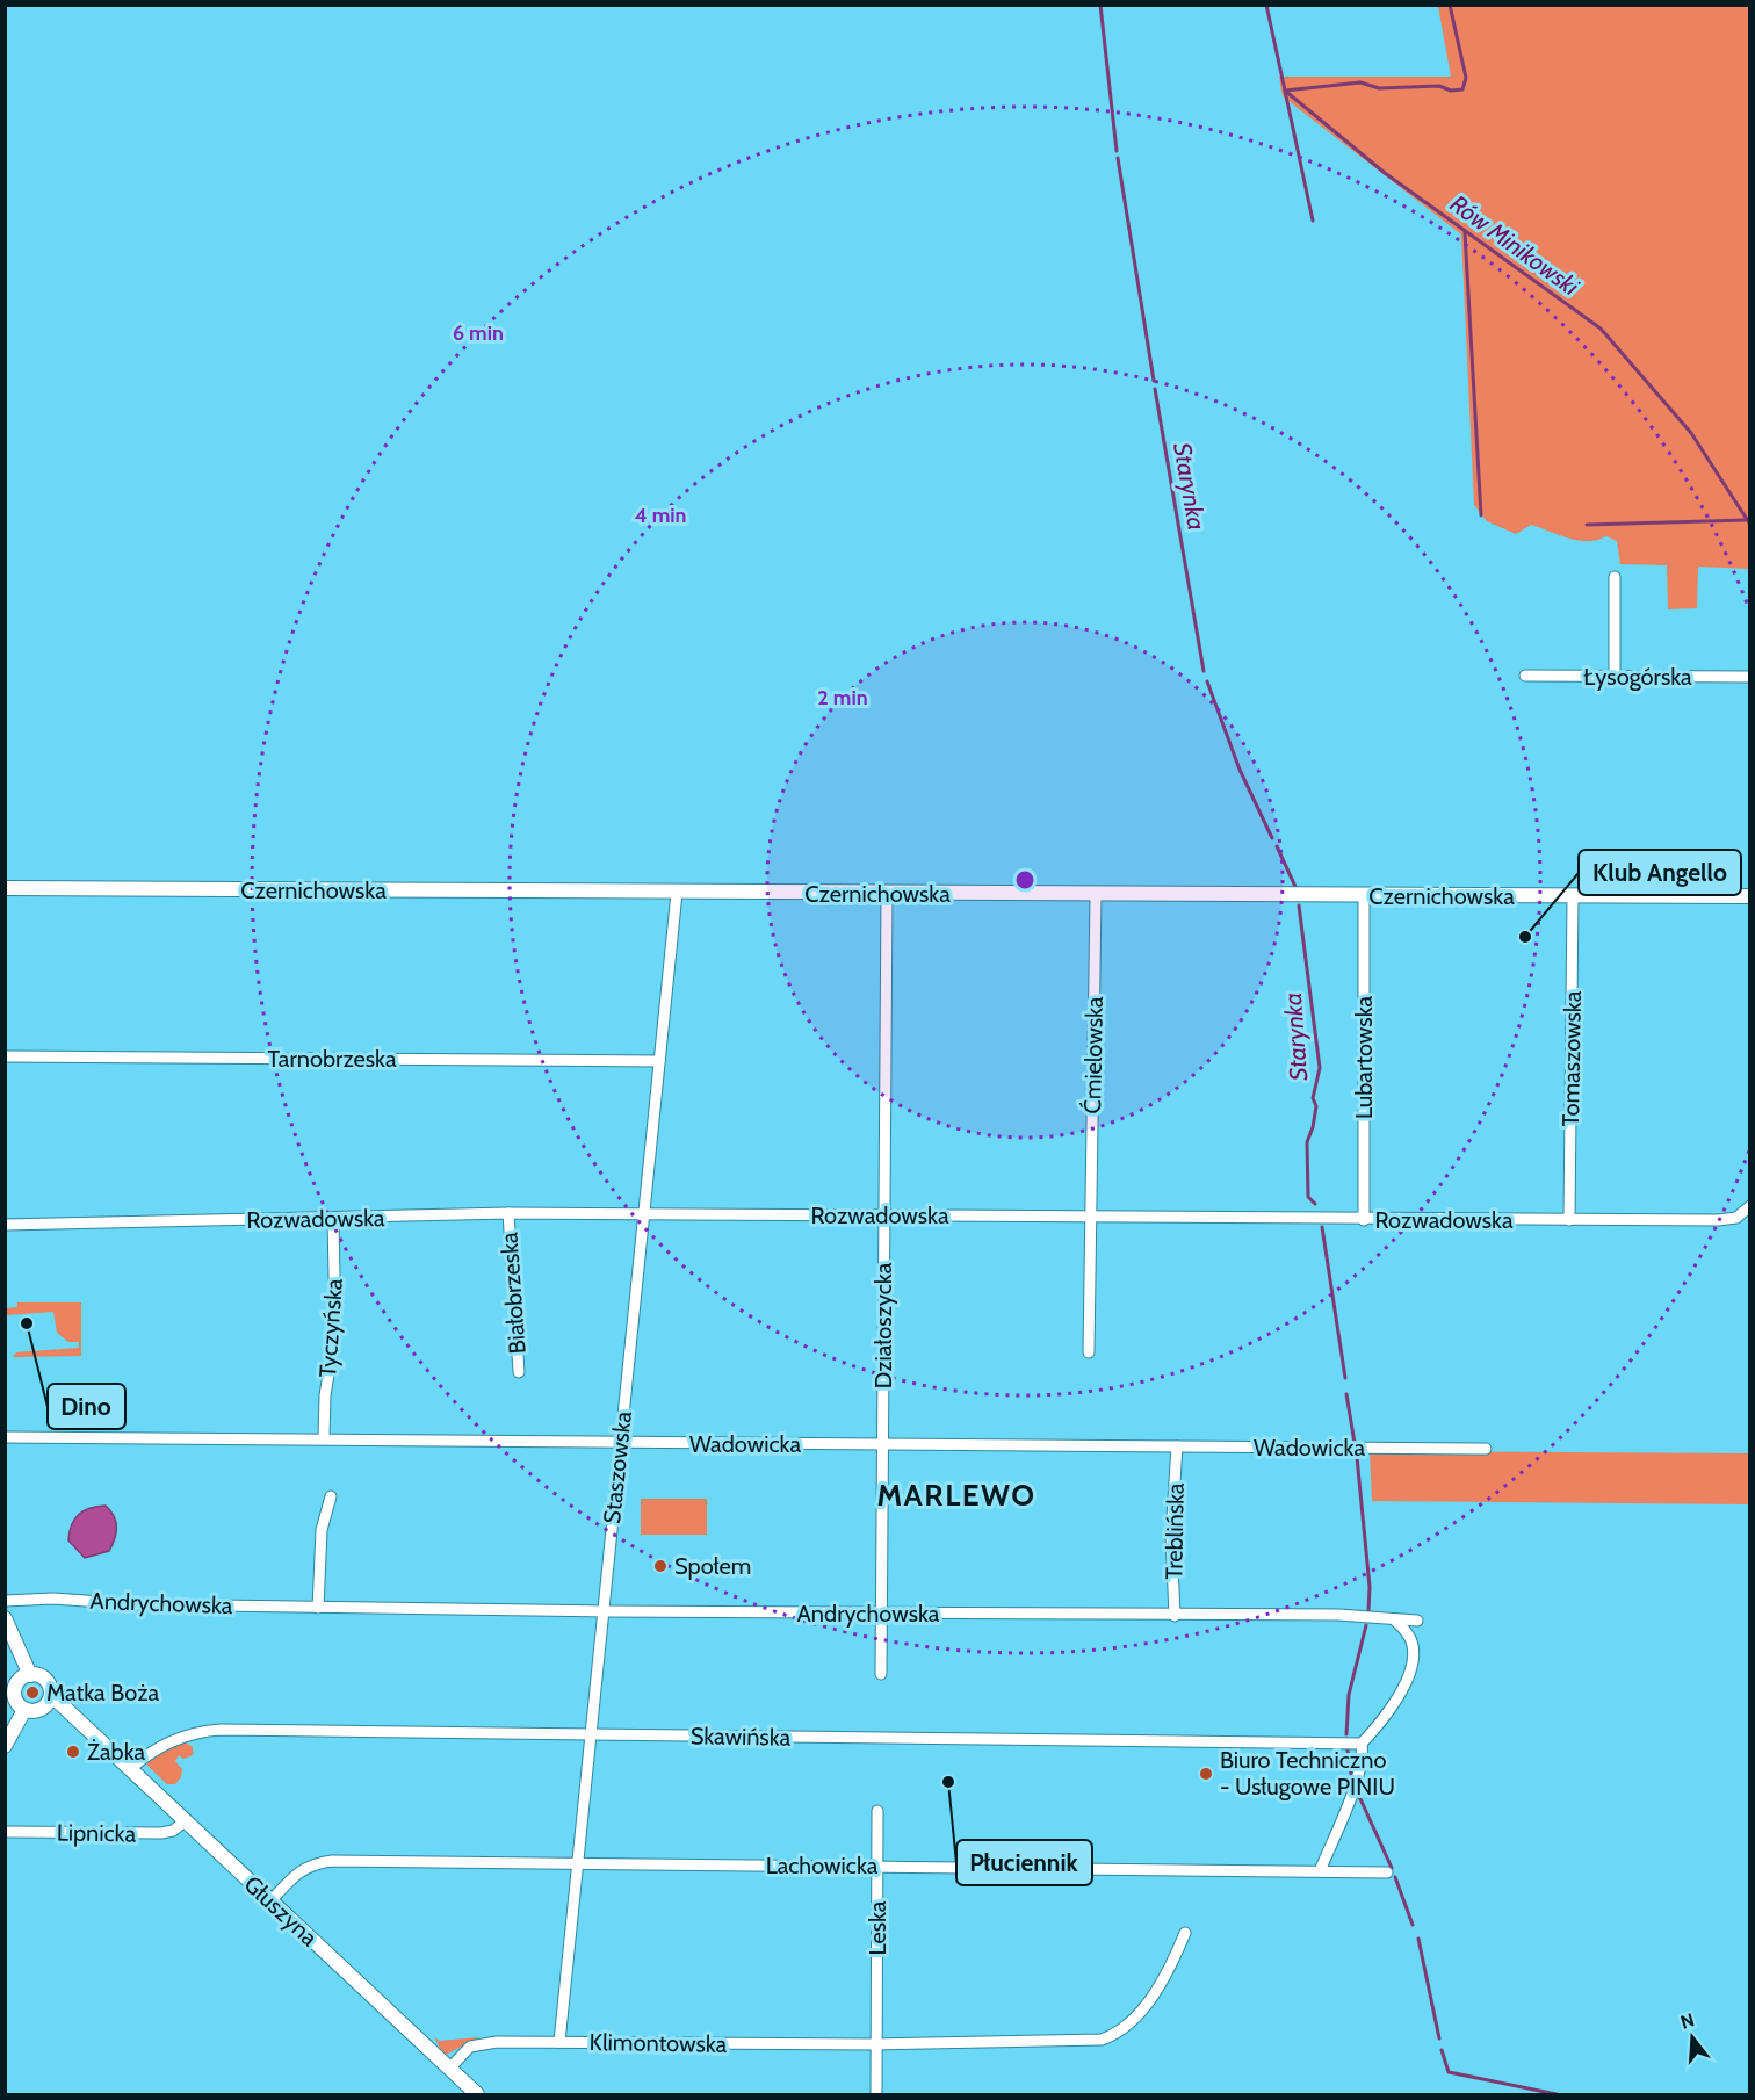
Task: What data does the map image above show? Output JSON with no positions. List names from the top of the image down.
{
  "streets": {
    "street": [
      "Łysogórska",
      "Czernichowska",
      "Ćmielowska",
      "Lubartowska",
      "Tarnobrzeska",
      "Tomaszowska",
      "Rozwadowska",
      "Białobrzeska",
      "Działoszycka",
      "Tyczyńska",
      "Wadowicka",
      "Staszowska",
      "Treblińska",
      "Andrychowska",
      "Skawińska",
      "Lipnicka",
      "Lachowicka",
      "Głuszyna",
      "Leska",
      "Klimontowska"
    ]
  },
  "crossings": [
    ["Czernichowska", "Ćmielowska"],
    ["Czernichowska", "Lubartowska"],
    ["Czernichowska", "Tomaszowska"],
    ["Czernichowska", "Działoszycka"],
    ["Czernichowska", "Staszowska"],
    ["Ćmielowska", "Rozwadowska"],
    ["Lubartowska", "Rozwadowska"],
    ["Tarnobrzeska", "Staszowska"],
    ["Tomaszowska", "Rozwadowska"],
    ["Rozwadowska", "Białobrzeska"],
    ["Rozwadowska", "Działoszycka"],
    ["Rozwadowska", "Tyczyńska"],
    ["Rozwadowska", "Staszowska"],
    ["Działoszycka", "Wadowicka"],
    ["Działoszycka", "Andrychowska"],
    ["Tyczyńska", "Wadowicka"],
    ["Wadowicka", "Staszowska"],
    ["Wadowicka", "Treblińska"],
    ["Staszowska", "Andrychowska"],
    ["Staszowska", "Skawińska"],
    ["Staszowska", "Lachowicka"],
    ["Staszowska", "Klimontowska"],
    ["Treblińska", "Andrychowska"],
    ["Skawińska", "Głuszyna"],
    ["Lipnicka", "Głuszyna"],
    ["Lachowicka", "Głuszyna"],
    ["Lachowicka", "Leska"],
    ["Głuszyna", "Klimontowska"],
    ["Leska", "Klimontowska"]
  ],
  "districts": ["MARLEWO"],
  "water": ["Rów Minikowski", "Starynka"],
  "places": [
    "Klub Angello",
    "Dino",
    "Społem",
    "Matka Boża",
    "Żabka",
    "Biuro Techniczno - Usługowe PINIU",
    "Płuciennik"
  ],
  "north": "top",
  "rings": ["6 min", "4 min", "2 min"]
}
